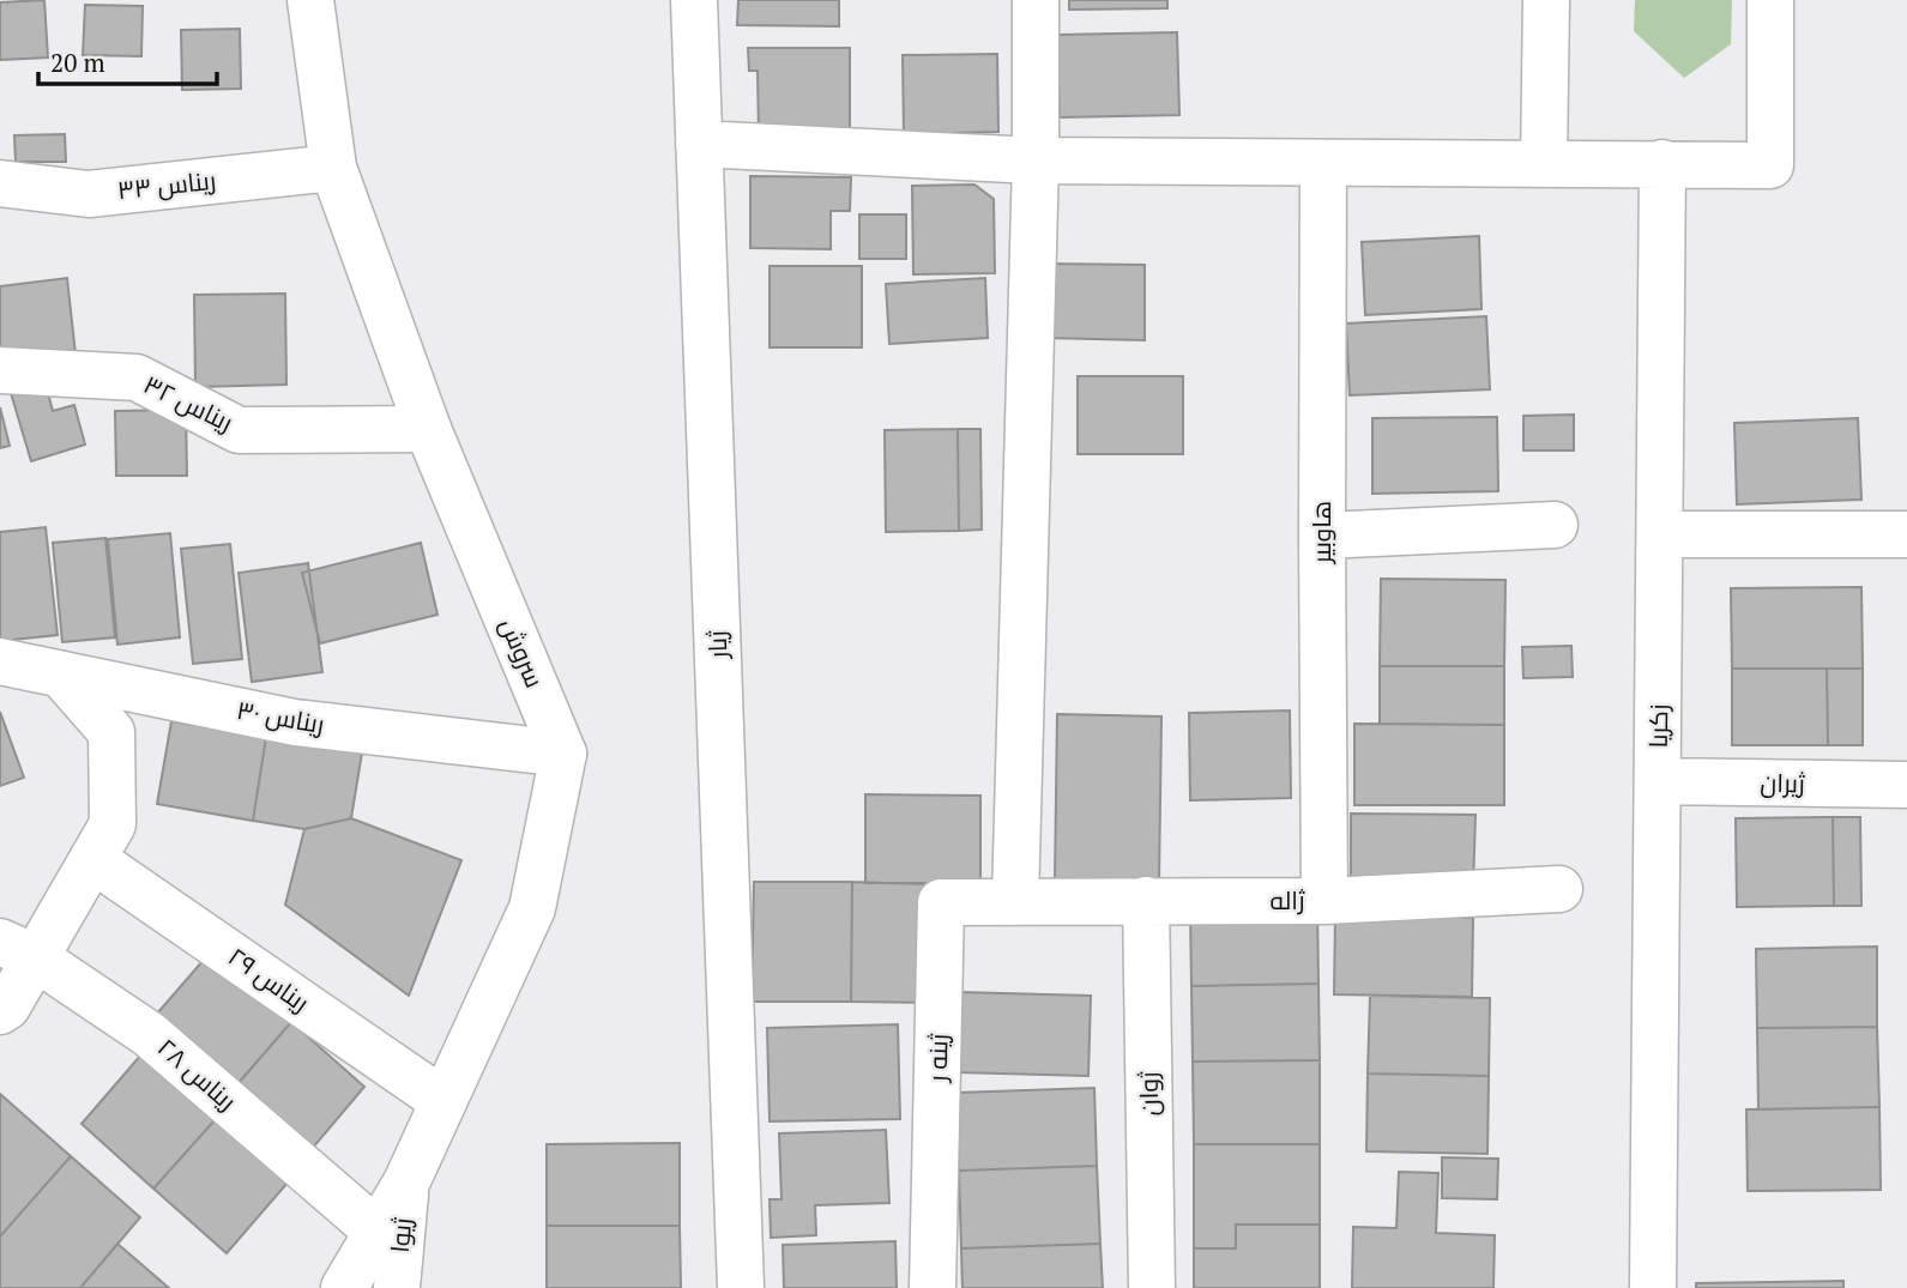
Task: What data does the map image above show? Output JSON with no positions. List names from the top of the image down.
{
  "streets": {
    "street": [
      "ریناس ۳۳",
      "ریناس ۳۲",
      "هاوبیر",
      "ژیار",
      "سروش",
      "ریناس ۳۰",
      "زکریا",
      "ژیران",
      "ژاله",
      "ریناس ۲۹",
      "ژینه ر",
      "ریناس ۲۸",
      "ژوان",
      "ژیوا"
    ]
  },
  "crossings": [
    ["ریناس ۳۳", "سروش"],
    ["ریناس ۳۲", "سروش"],
    ["هاوبیر", "ژاله"],
    ["سروش", "ریناس ۳۰"],
    ["زکریا", "ژیران"],
    ["ژاله", "ژینه ر"],
    ["ژاله", "ژوان"]
  ],
  "scale_bar": "20 m"
}
